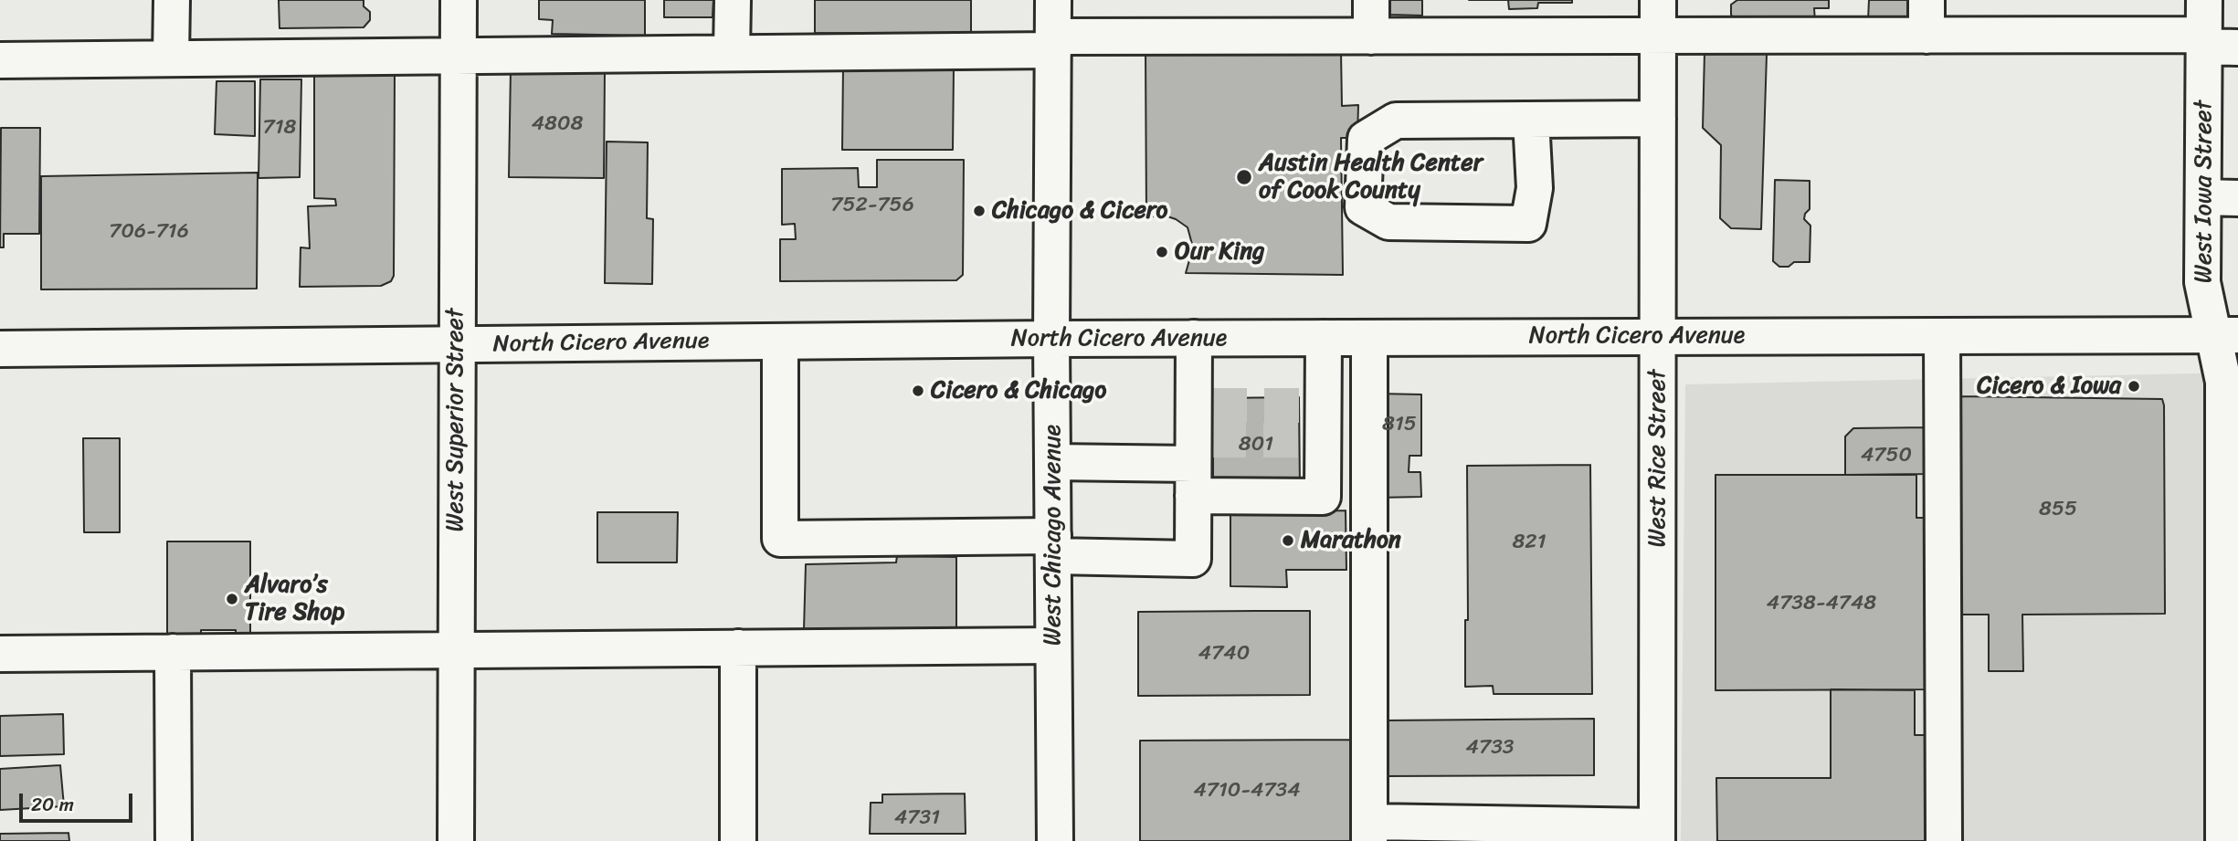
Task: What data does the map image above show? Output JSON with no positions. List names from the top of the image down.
{
  "streets": {
    "main road": [
      "West Iowa Street",
      "North Cicero Avenue",
      "West Superior Street",
      "West Rice Street",
      "West Chicago Avenue"
    ]
  },
  "crossings": [
    ["West Iowa Street", "North Cicero Avenue"],
    ["North Cicero Avenue", "West Superior Street"],
    ["North Cicero Avenue", "West Rice Street"],
    ["North Cicero Avenue", "West Chicago Avenue"]
  ],
  "places": [
    "Austin Health Center of Cook County",
    "Chicago & Cicero",
    "Our King",
    "Cicero & Iowa",
    "Cicero & Chicago",
    "Marathon",
    "Alvaro’s Tire Shop"
  ],
  "house_numbers": [
    "4808",
    "718",
    "752-756",
    "706-716",
    "815",
    "801",
    "4750",
    "855",
    "821",
    "4738-4748",
    "4740",
    "4733",
    "4710-4734",
    "4731"
  ],
  "scale_bar": "20 m"
}
